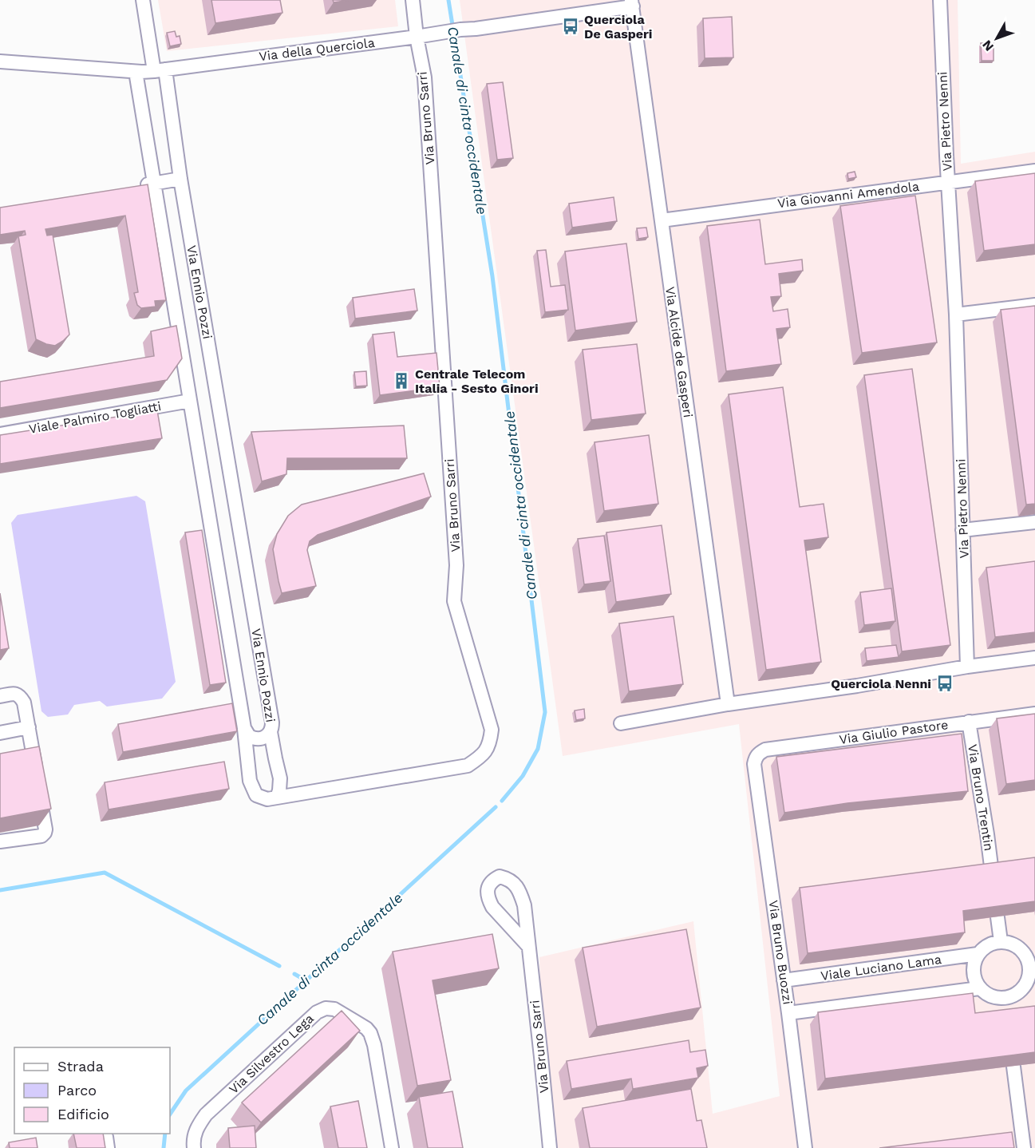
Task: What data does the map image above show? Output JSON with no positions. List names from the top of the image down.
{
  "streets": {
    "street": [
      "Via della Querciola",
      "Via Bruno Sarri",
      "Via Pietro Nenni",
      "Via Giovanni Amendola",
      "Via Ennio Pozzi",
      "Via Alcide de Gasperi",
      "Viale Palmiro Togliatti",
      "Via Giulio Pastore",
      "Via Bruno Trentin",
      "Via Bruno Buozzi",
      "Viale Luciano Lama",
      "Via Silvestro Lega"
    ]
  },
  "crossings": [
    ["Via della Querciola", "Via Bruno Sarri"],
    ["Via della Querciola", "Via Ennio Pozzi"],
    ["Via della Querciola", "Via Alcide de Gasperi"],
    ["Via Pietro Nenni", "Via Giovanni Amendola"],
    ["Via Giovanni Amendola", "Via Alcide de Gasperi"],
    ["Via Ennio Pozzi", "Viale Palmiro Togliatti"],
    ["Via Giulio Pastore", "Via Bruno Trentin"],
    ["Via Giulio Pastore", "Via Bruno Buozzi"],
    ["Via Bruno Buozzi", "Viale Luciano Lama"]
  ],
  "water": ["Canale di cinta occidentale"],
  "places": {
    "bus stop": ["Querciola De Gasperi", "Querciola Nenni"],
    "building": ["Centrale Telecom Italia - Sesto Ginori"]
  },
  "legend": ["Strada", "Parco", "Edificio"],
  "north": "bottom left"
}
